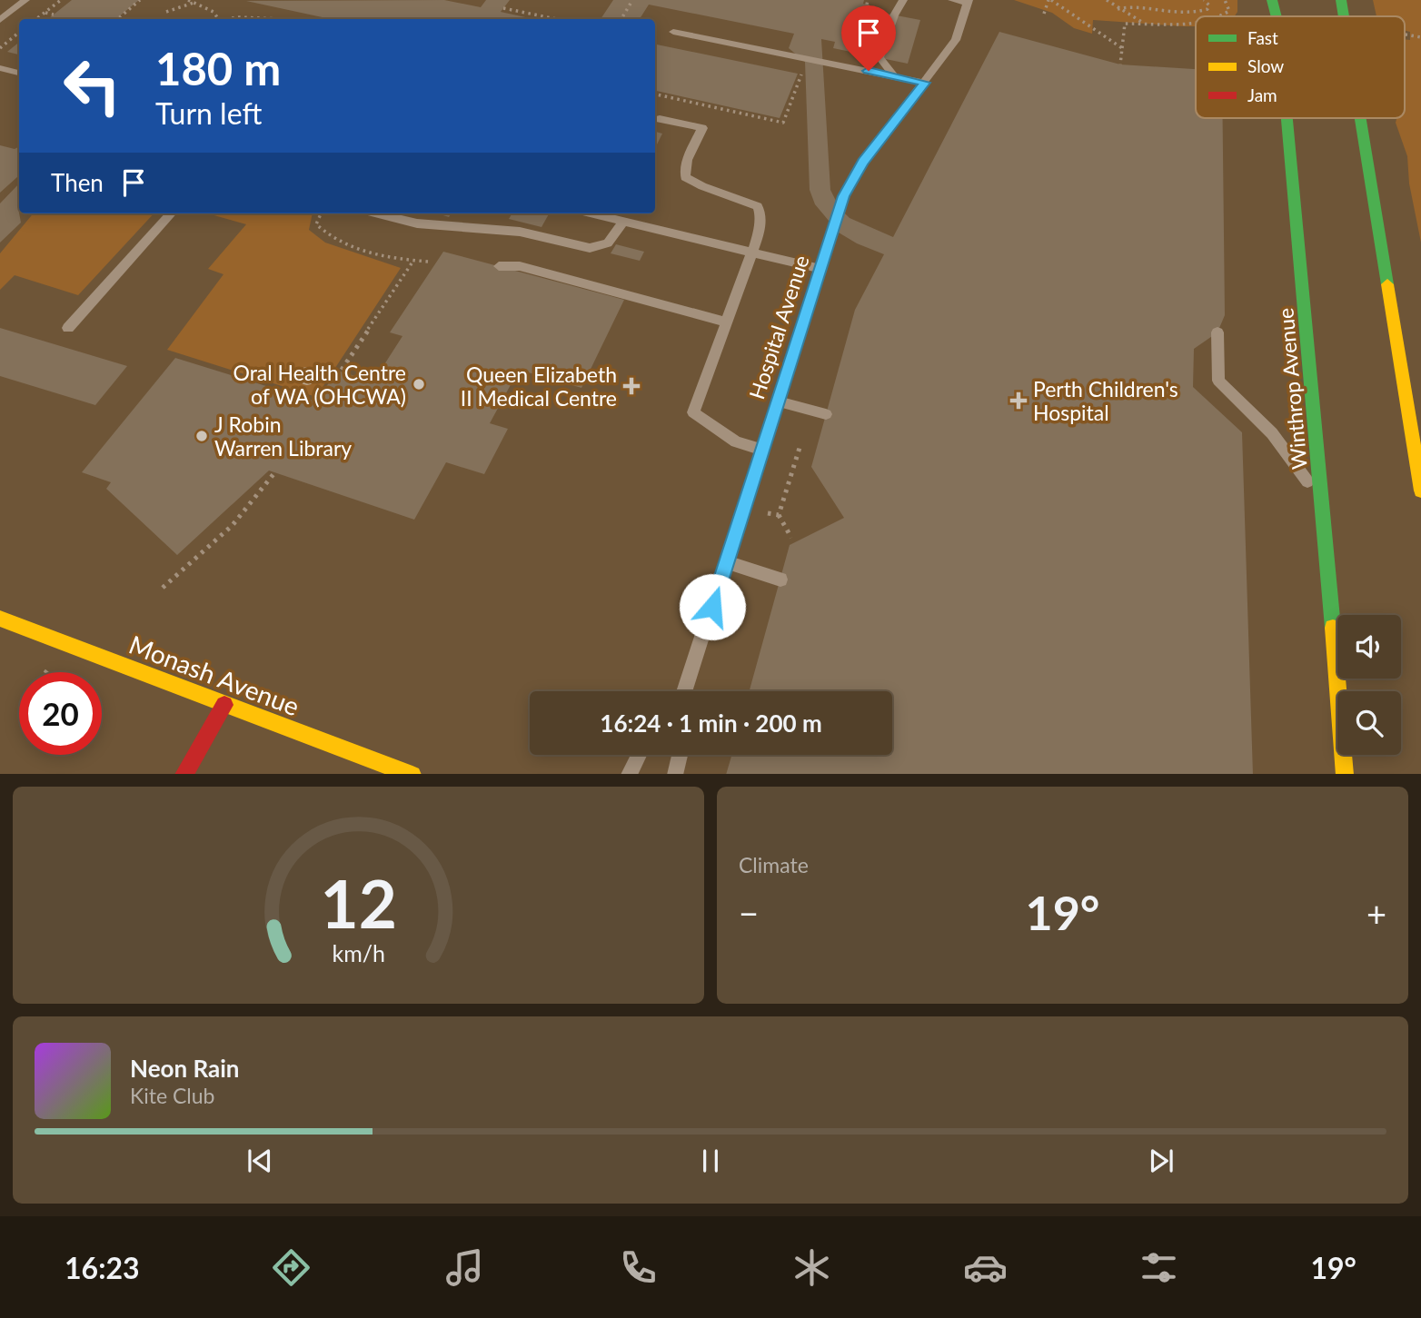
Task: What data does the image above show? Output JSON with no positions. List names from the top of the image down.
{
  "streets": {
    "main road": ["Winthrop Avenue", "Monash Avenue"],
    "lane": ["Hospital Avenue"]
  },
  "places": {
    "other": ["Oral Health Centre of WA (OHCWA)", "J Robin Warren Library"],
    "health": ["Queen Elizabeth II Medical Centre", "Perth Children's Hospital"]
  },
  "legend": ["Fast", "Slow", "Jam"],
  "page": {
    "turn": ["180 m", "Turn left"],
    "then": "Then",
    "limit": "20",
    "trip": "16:24 · 1 min · 200 m",
    "tile": "Climate",
    "heat": ["−", "19°", "+"],
    "song": ["Neon Rain", "Kite Club"],
    "tabs": ["16:23", "19°"],
    "gauge": ["12", "km/h"]
  }
}
